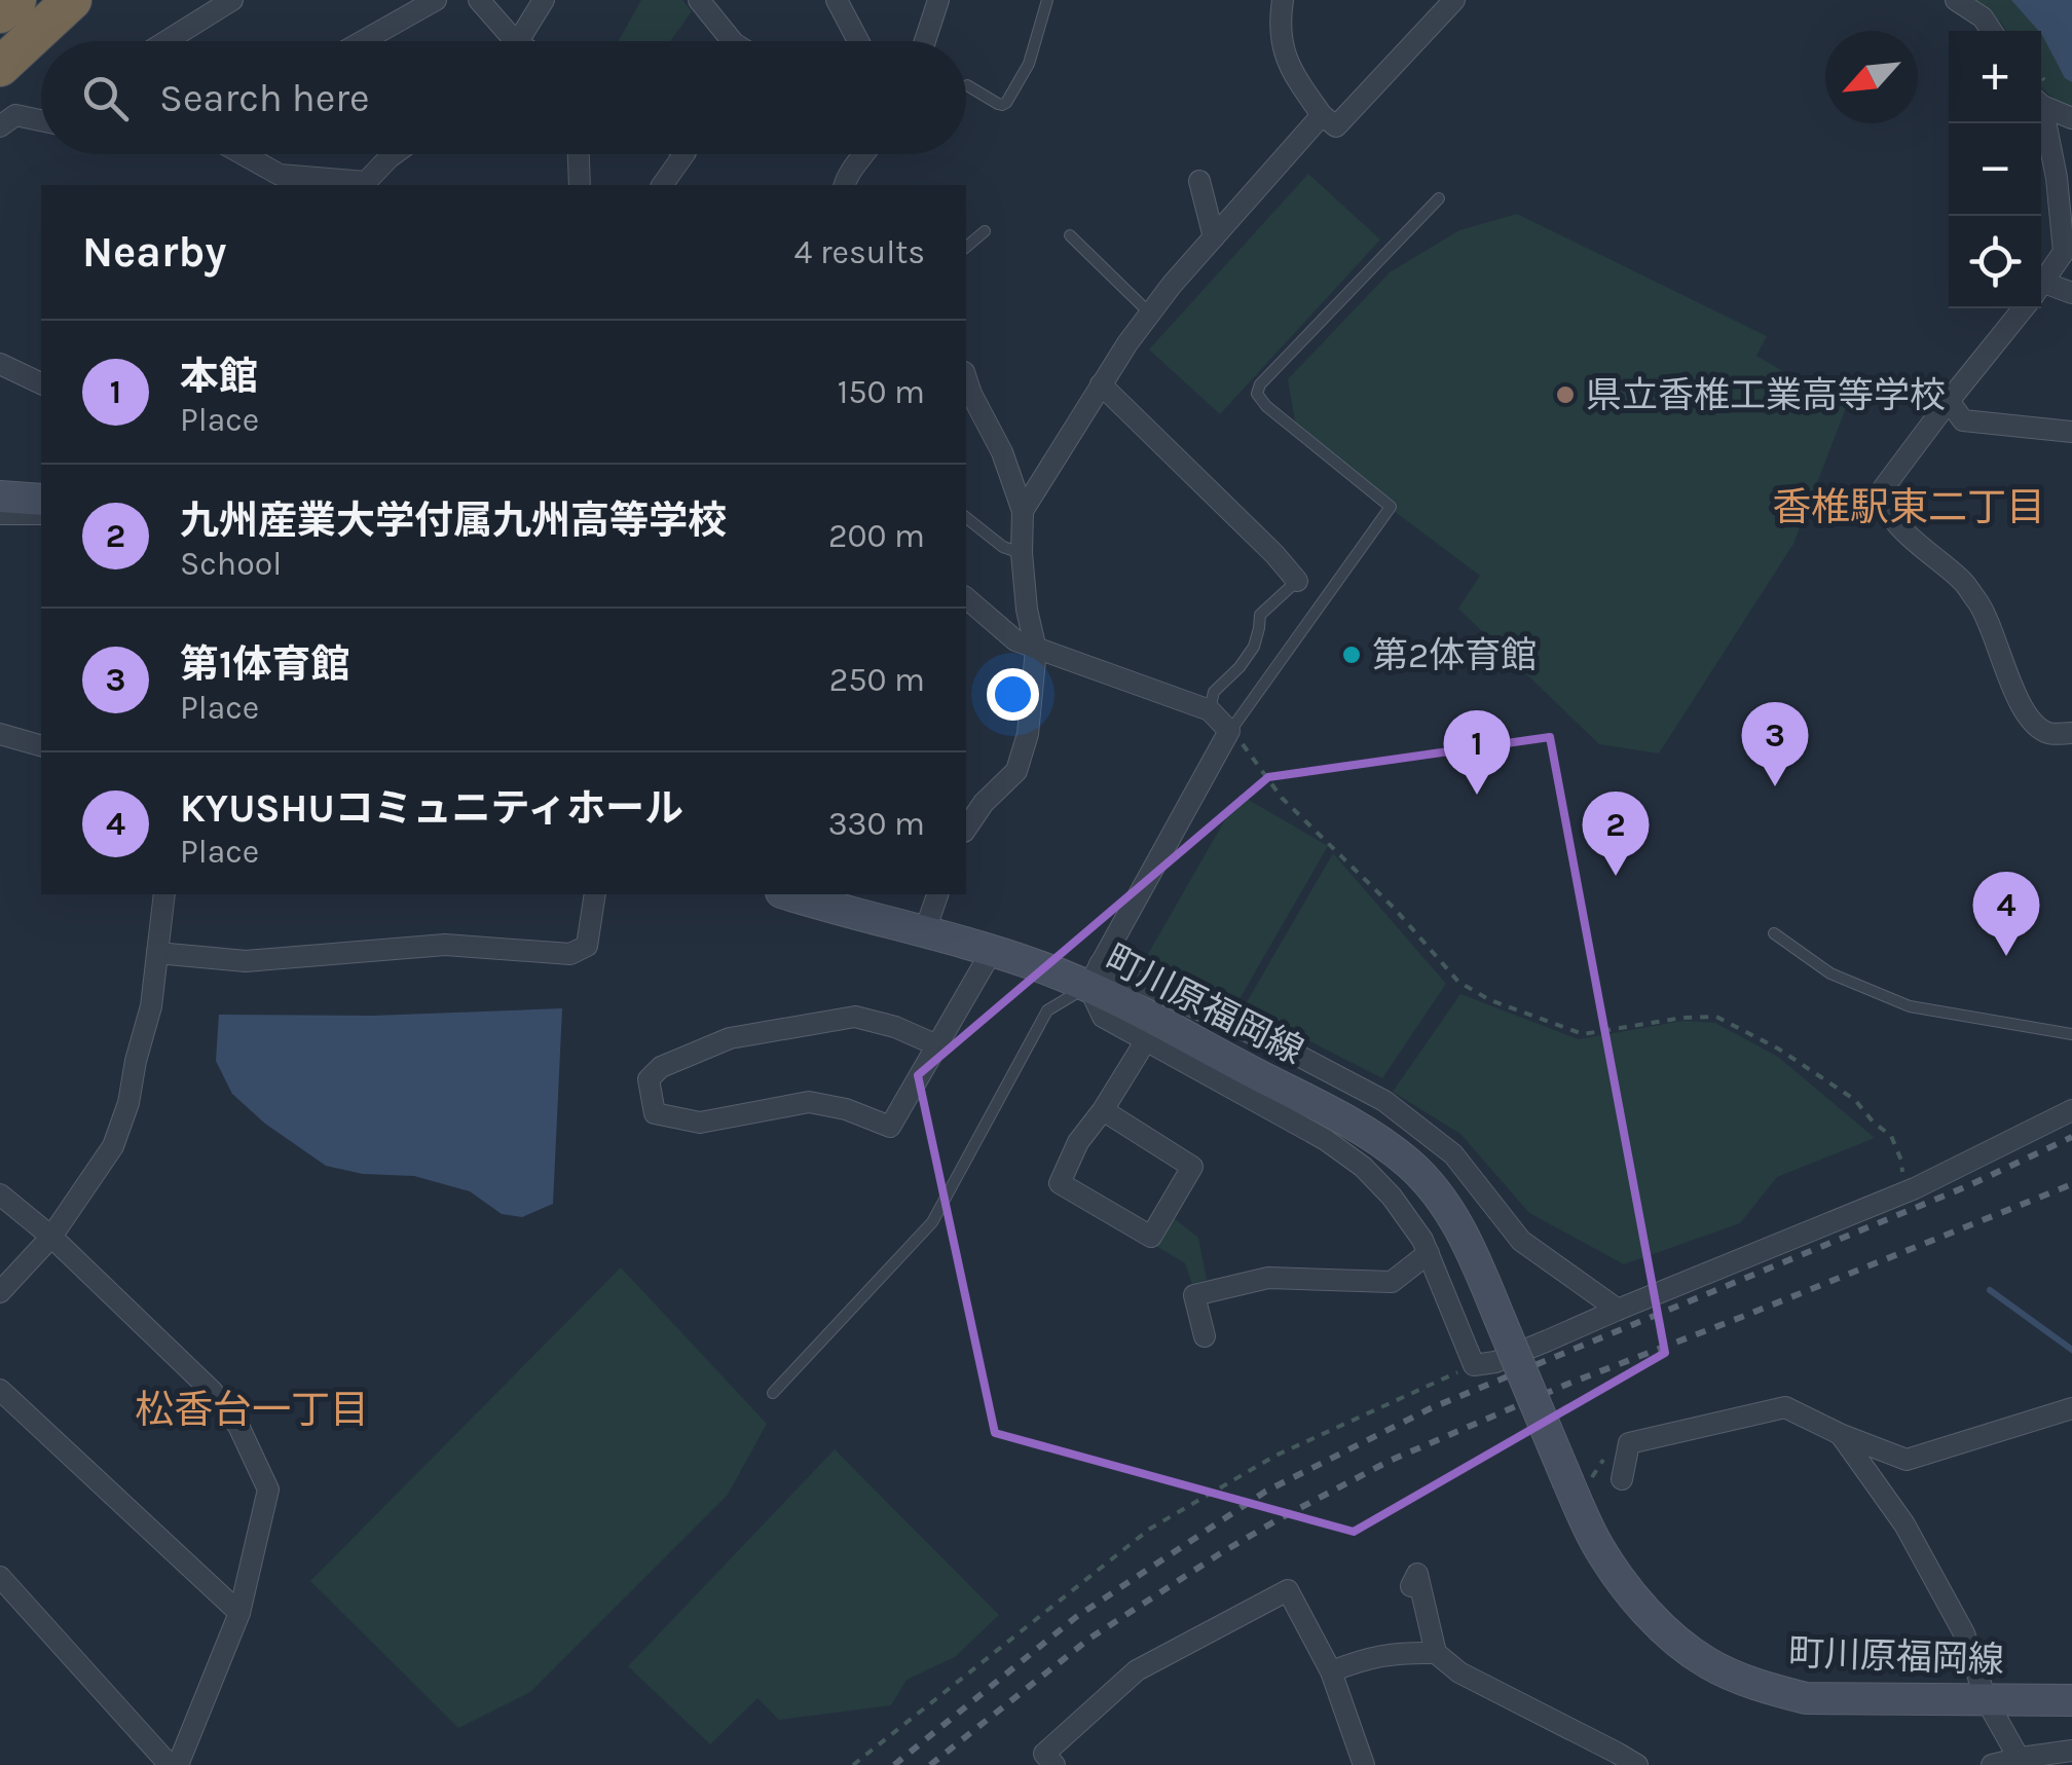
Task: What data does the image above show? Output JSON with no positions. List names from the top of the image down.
{
  "streets": {
    "main road": ["町川原福岡線"]
  },
  "districts": ["香椎駅東二丁目", "松香台一丁目"],
  "places": ["県立香椎工業高等学校", "第2体育館"],
  "north": "bottom left",
  "page": {
    "map_buttons": ["+", "−"],
    "search": "Search here",
    "heading": ["Nearby", "4 results"],
    "list": [
      {
        "mark": "1",
        "name": "本館",
        "note": "Place",
        "value": "150 m"
      },
      {
        "mark": "2",
        "name": "九州産業大学付属九州高等学校",
        "note": "School",
        "value": "200 m"
      },
      {
        "mark": "3",
        "name": "第1体育館",
        "note": "Place",
        "value": "250 m"
      },
      {
        "mark": "4",
        "name": "KYUSHUコミュニティホール",
        "note": "Place",
        "value": "330 m"
      }
    ],
    "pins": [
      "3",
      "1",
      "2",
      "4"
    ]
  }
}
